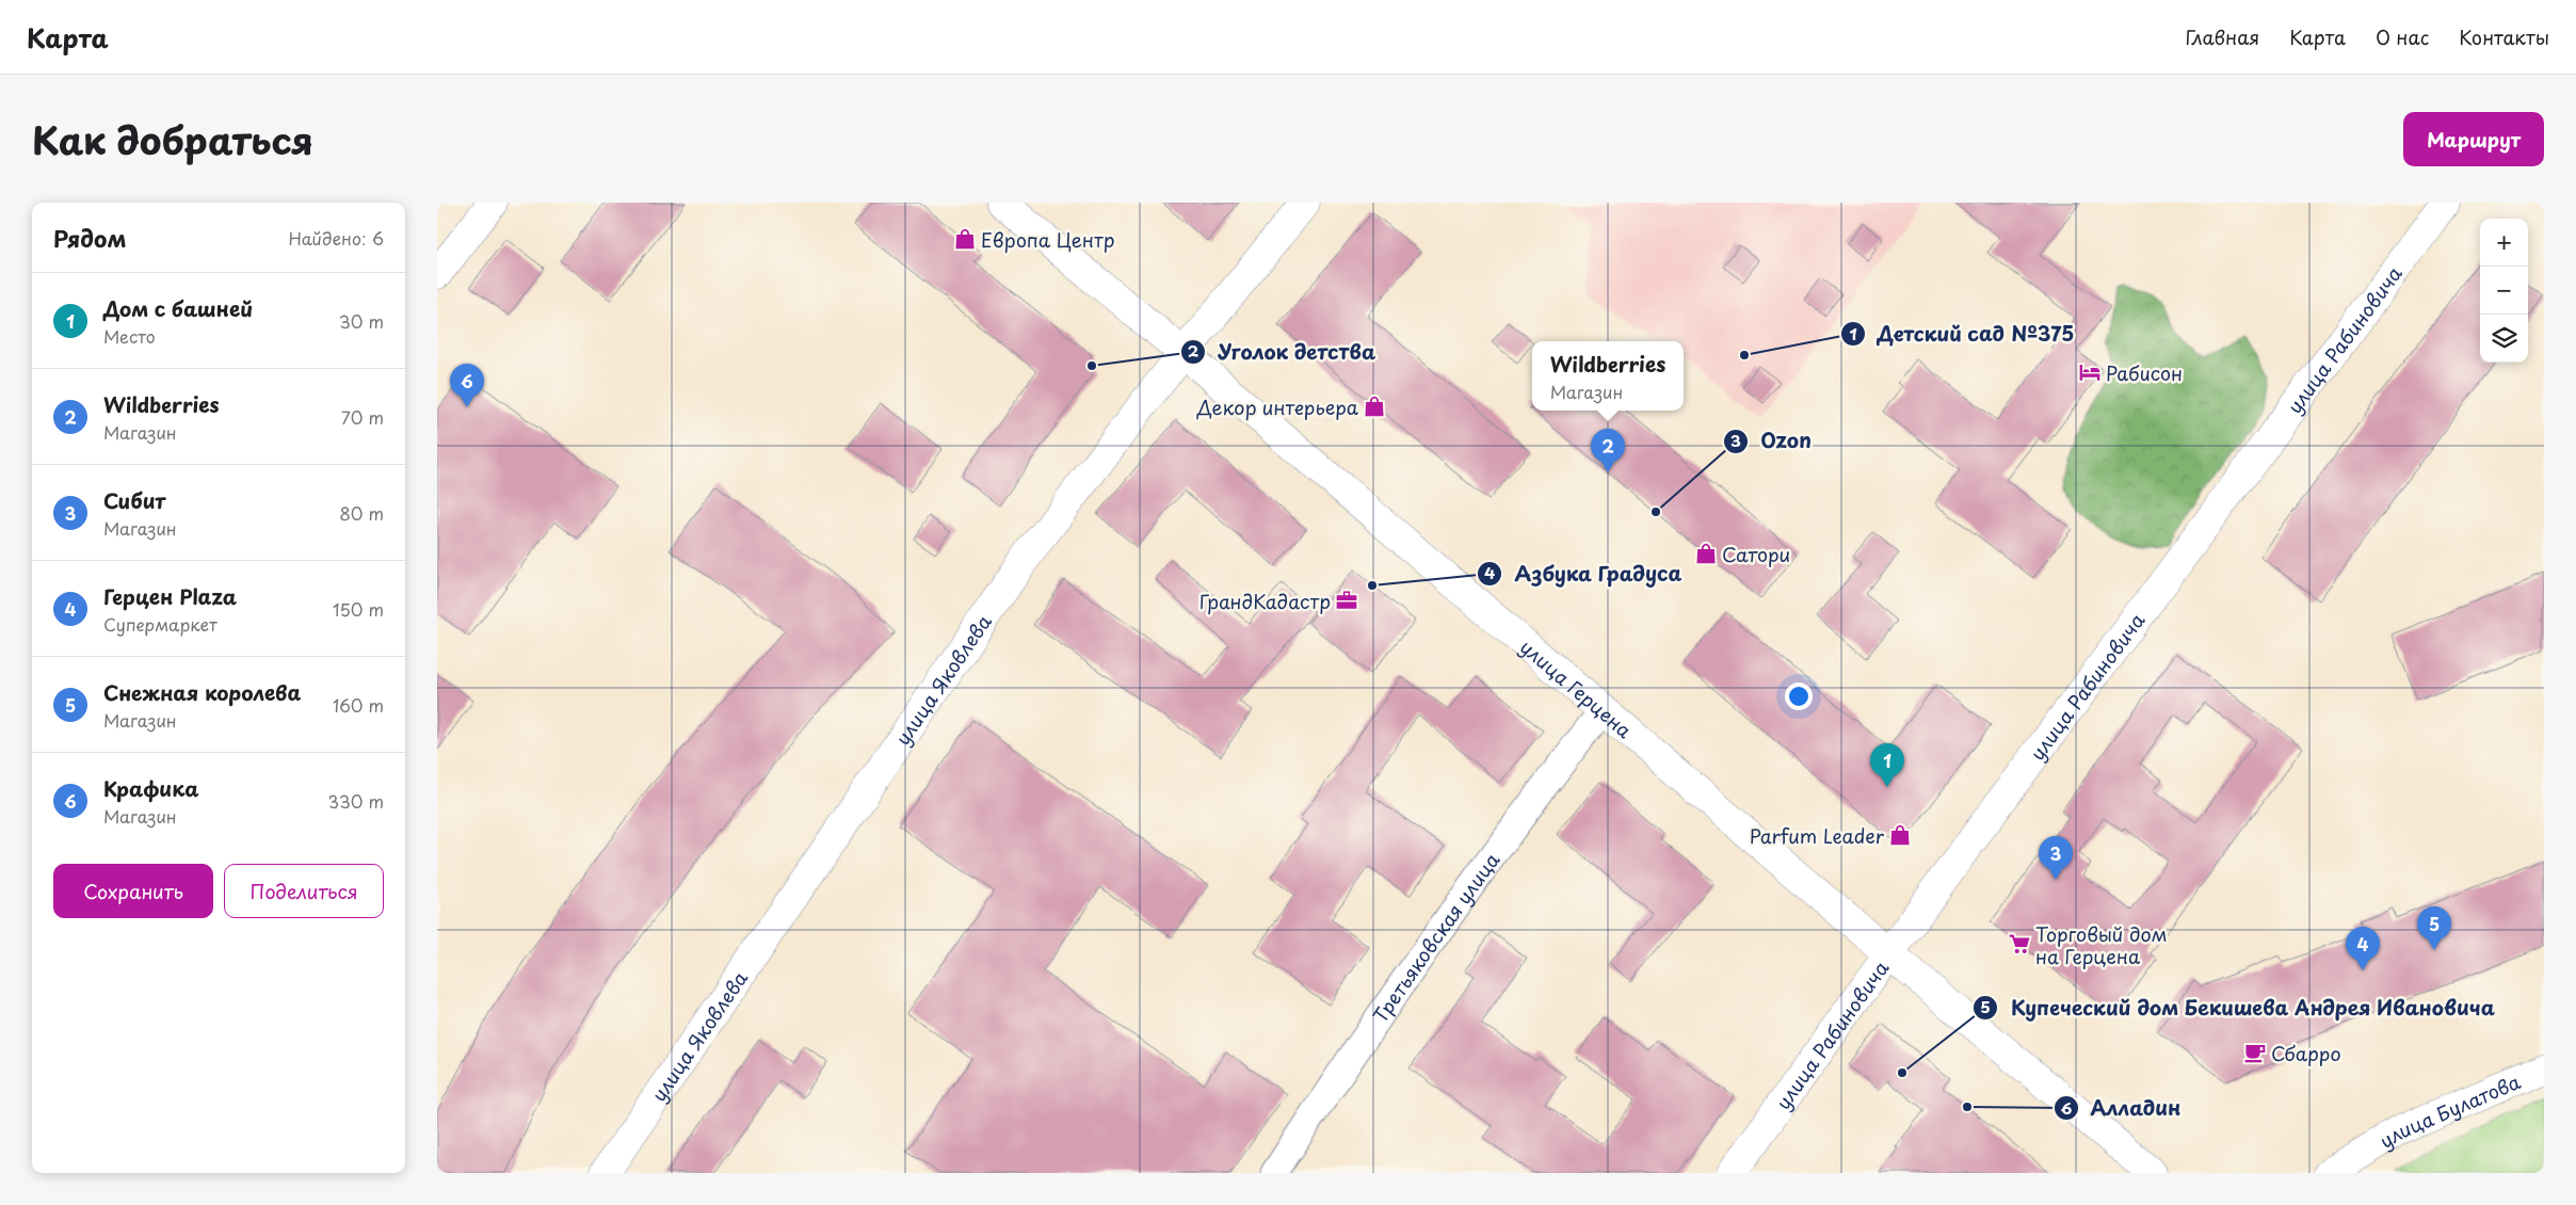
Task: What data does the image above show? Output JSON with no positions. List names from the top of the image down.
{
  "streets": {
    "street": [
      "улица Рабиновича",
      "улица Яковлева",
      "улица Герцена",
      "Третьяковская улица",
      "улица Булатова"
    ]
  },
  "crossings": [
    ["улица Рабиновича", "улица Герцена"],
    ["улица Яковлева", "улица Герцена"],
    ["улица Герцена", "Третьяковская улица"]
  ],
  "places": {
    "shop": [
      "Европа Центр",
      "Декор интерьера",
      "Сатори",
      "Parfum Leader"
    ],
    "other": [
      "Детский сад №375",
      "Уголок детства",
      "Ozon",
      "Азбука Градуса",
      "Купеческий дом Бекишева Андрея Ивановича",
      "Алладин"
    ],
    "hotel": ["Рабисон"],
    "office": ["ГрандКадастр"],
    "supermarket": ["Торговый дом на Герцена"],
    "cafe": ["Сбарро"]
  },
  "page": {
    "header": "Карта",
    "nav": [
      "Главная",
      "Карта",
      "О нас",
      "Контакты"
    ],
    "title": "Как добраться",
    "buttons": [
      "Маршрут",
      ["Сохранить", "Поделиться"]
    ],
    "heading": ["Рядом", "Найдено: 6"],
    "map_buttons": ["+", "−"],
    "list": [
      {
        "mark": "1",
        "name": "Дом с башней",
        "note": "Место",
        "value": "30 m"
      },
      {
        "mark": "2",
        "name": "Wildberries",
        "note": "Магазин",
        "value": "70 m"
      },
      {
        "mark": "3",
        "name": "Сибит",
        "note": "Магазин",
        "value": "80 m"
      },
      {
        "mark": "4",
        "name": "Герцен Plaza",
        "note": "Супермаркет",
        "value": "150 m"
      },
      {
        "mark": "5",
        "name": "Снежная королева",
        "note": "Магазин",
        "value": "160 m"
      },
      {
        "mark": "6",
        "name": "Крафика",
        "note": "Магазин",
        "value": "330 m"
      }
    ],
    "popup": ["Wildberries", "Магазин"],
    "pins": [
      "6",
      "2",
      "1",
      "3",
      "5",
      "4"
    ]
  }
}
